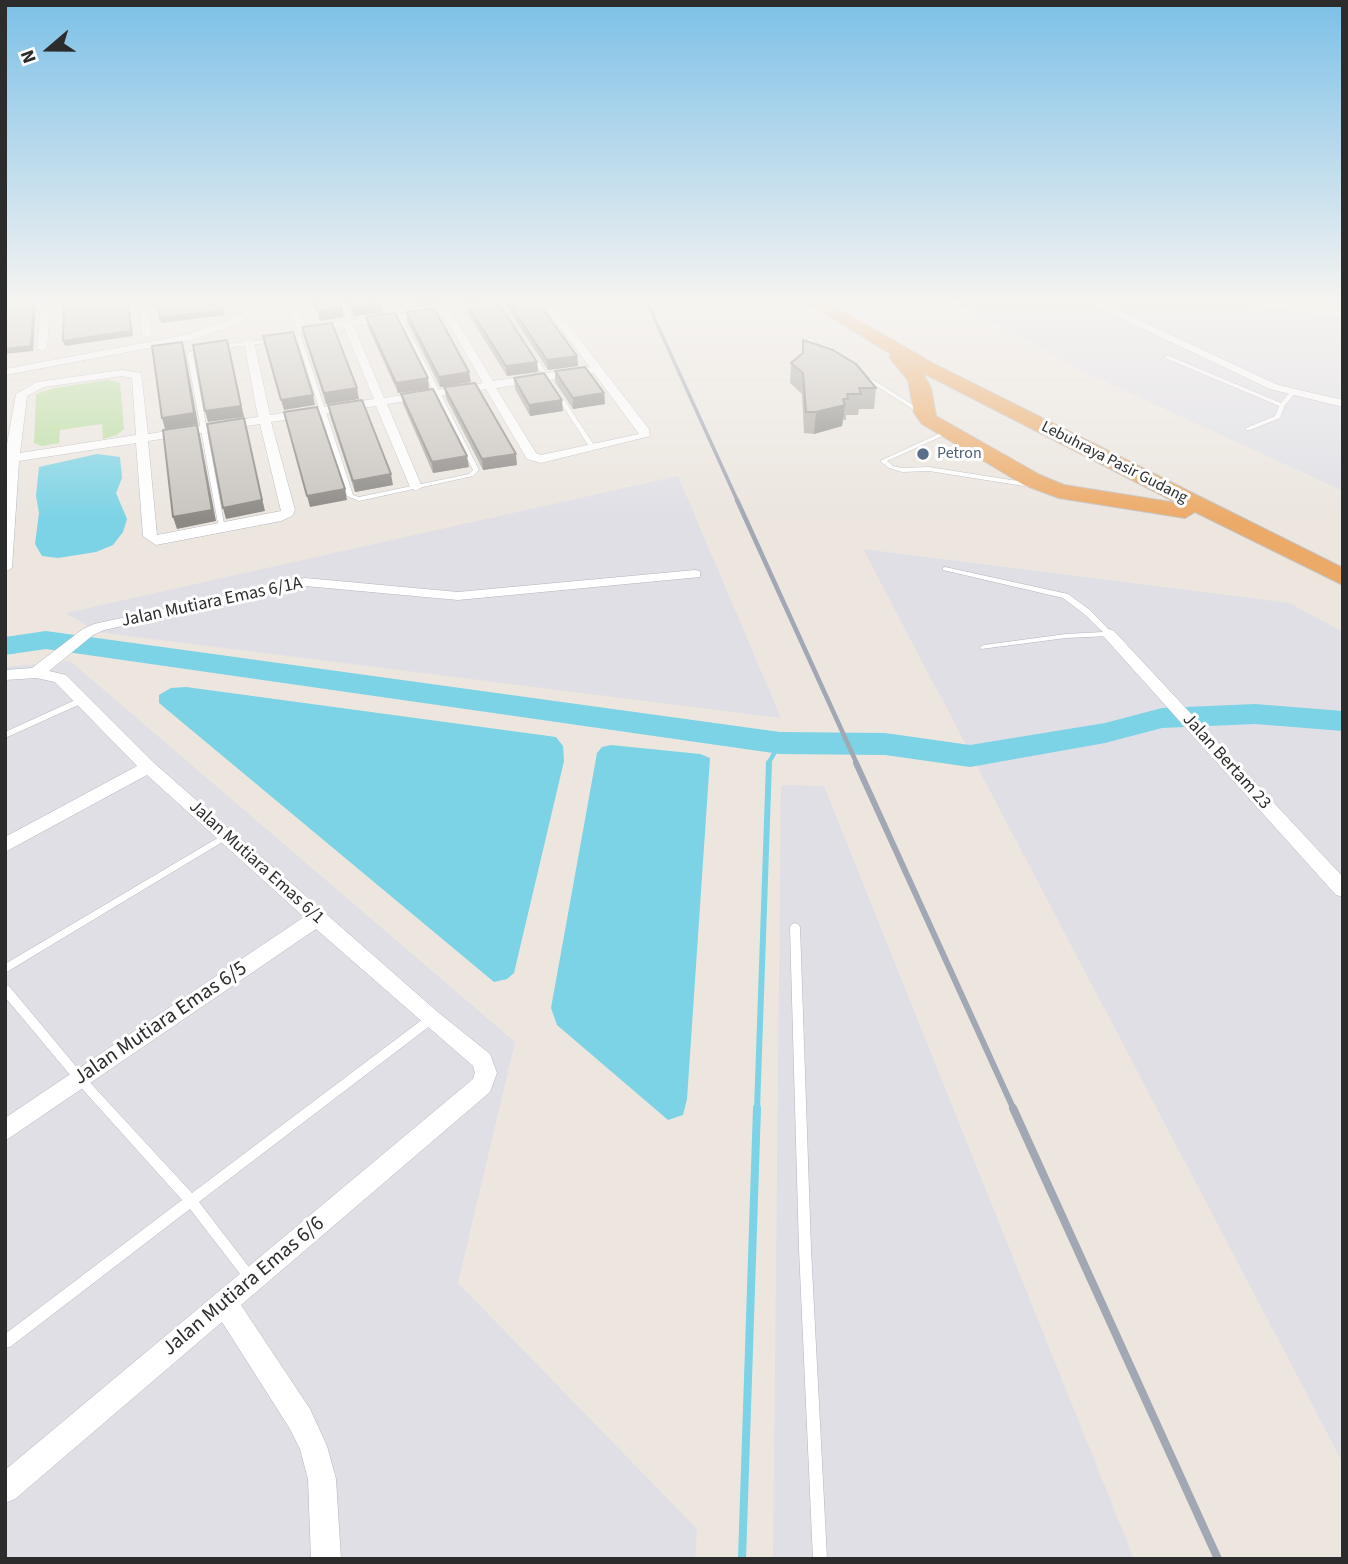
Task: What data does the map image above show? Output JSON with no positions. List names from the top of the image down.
{
  "streets": {
    "highway": ["Lebuhraya Pasir Gudang"],
    "street": [
      "Jalan Mutiara Emas 6/1A",
      "Jalan Bertam 23",
      "Jalan Mutiara Emas 6/1",
      "Jalan Mutiara Emas 6/5",
      "Jalan Mutiara Emas 6/6"
    ]
  },
  "crossings": [
    ["Jalan Mutiara Emas 6/1A", "Jalan Mutiara Emas 6/1"],
    ["Jalan Mutiara Emas 6/1", "Jalan Mutiara Emas 6/5"],
    ["Jalan Mutiara Emas 6/1", "Jalan Mutiara Emas 6/6"]
  ],
  "places": ["Petron"],
  "north": "left"
}
